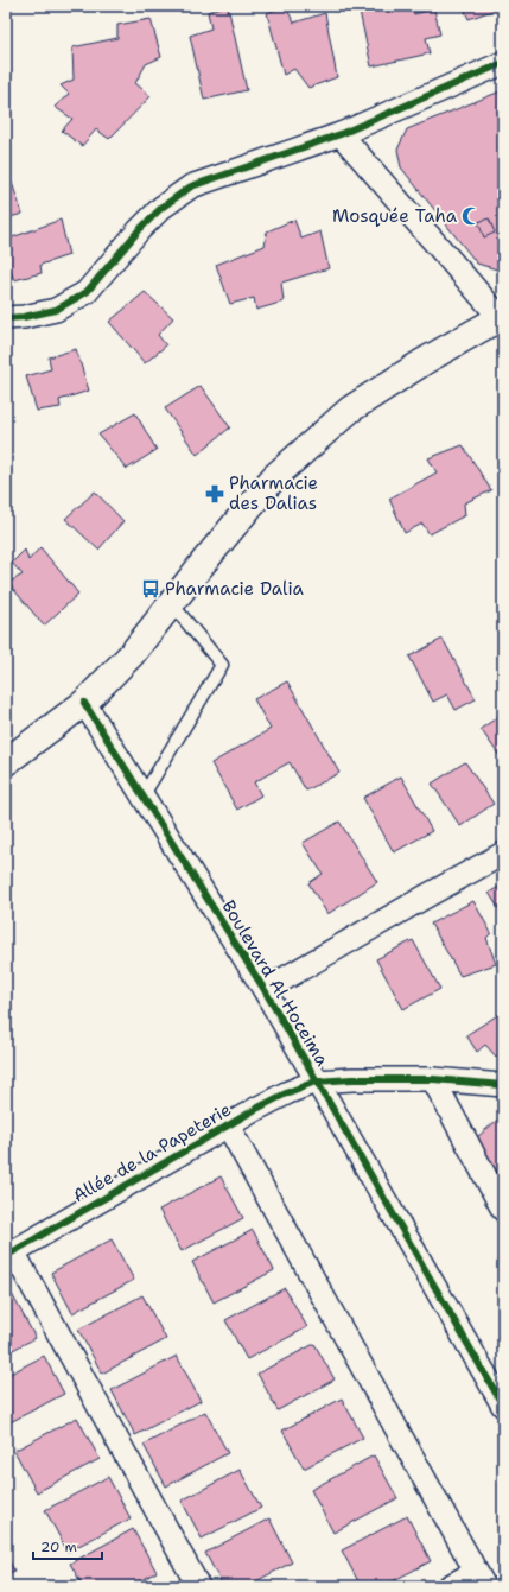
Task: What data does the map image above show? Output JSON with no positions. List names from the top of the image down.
{
  "streets": {
    "street": ["Boulevard Al Hoceima", "Allée de la Papeterie"]
  },
  "crossings": [
    ["Boulevard Al Hoceima", "Allée de la Papeterie"]
  ],
  "places": {
    "mosque": ["Mosquée Taha"],
    "pharmacy": ["Pharmacie des Dalias"],
    "bus stop": ["Pharmacie Dalia"]
  },
  "scale_bar": "20 m"
}
